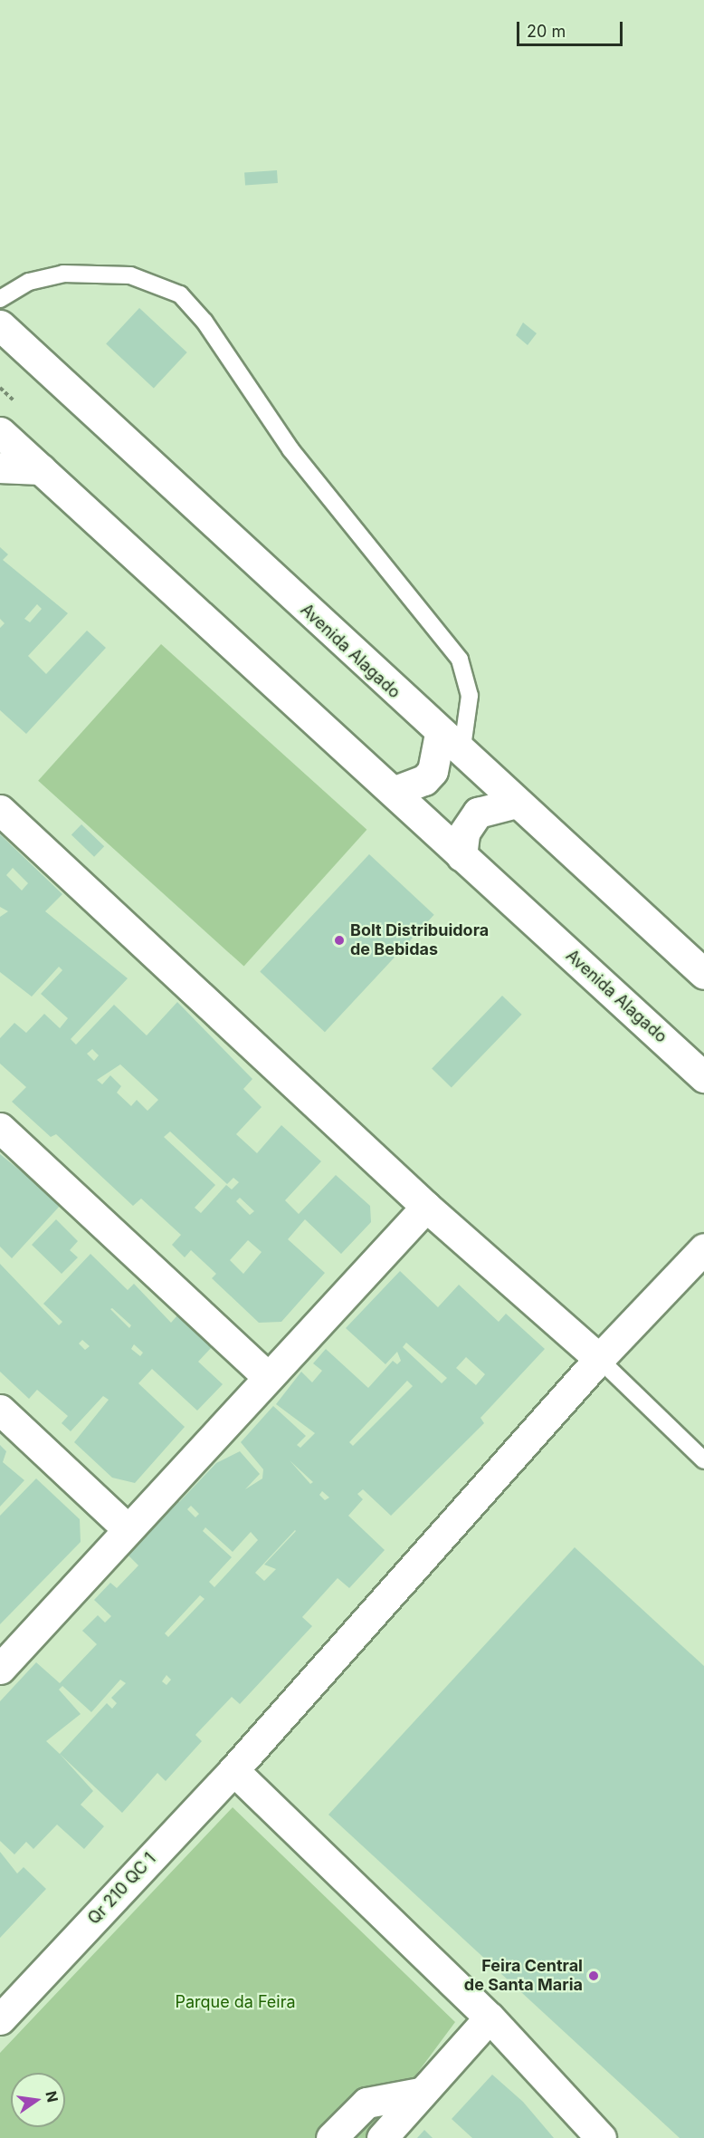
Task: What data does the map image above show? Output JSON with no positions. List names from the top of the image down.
{
  "streets": {
    "street": ["Avenida Alagado", "Qr 210 QC 1"]
  },
  "parks": ["Parque da Feira"],
  "places": ["Bolt Distribuidora de Bebidas", "Feira Central de Santa Maria"],
  "scale_bar": "20 m",
  "north": "right"
}
